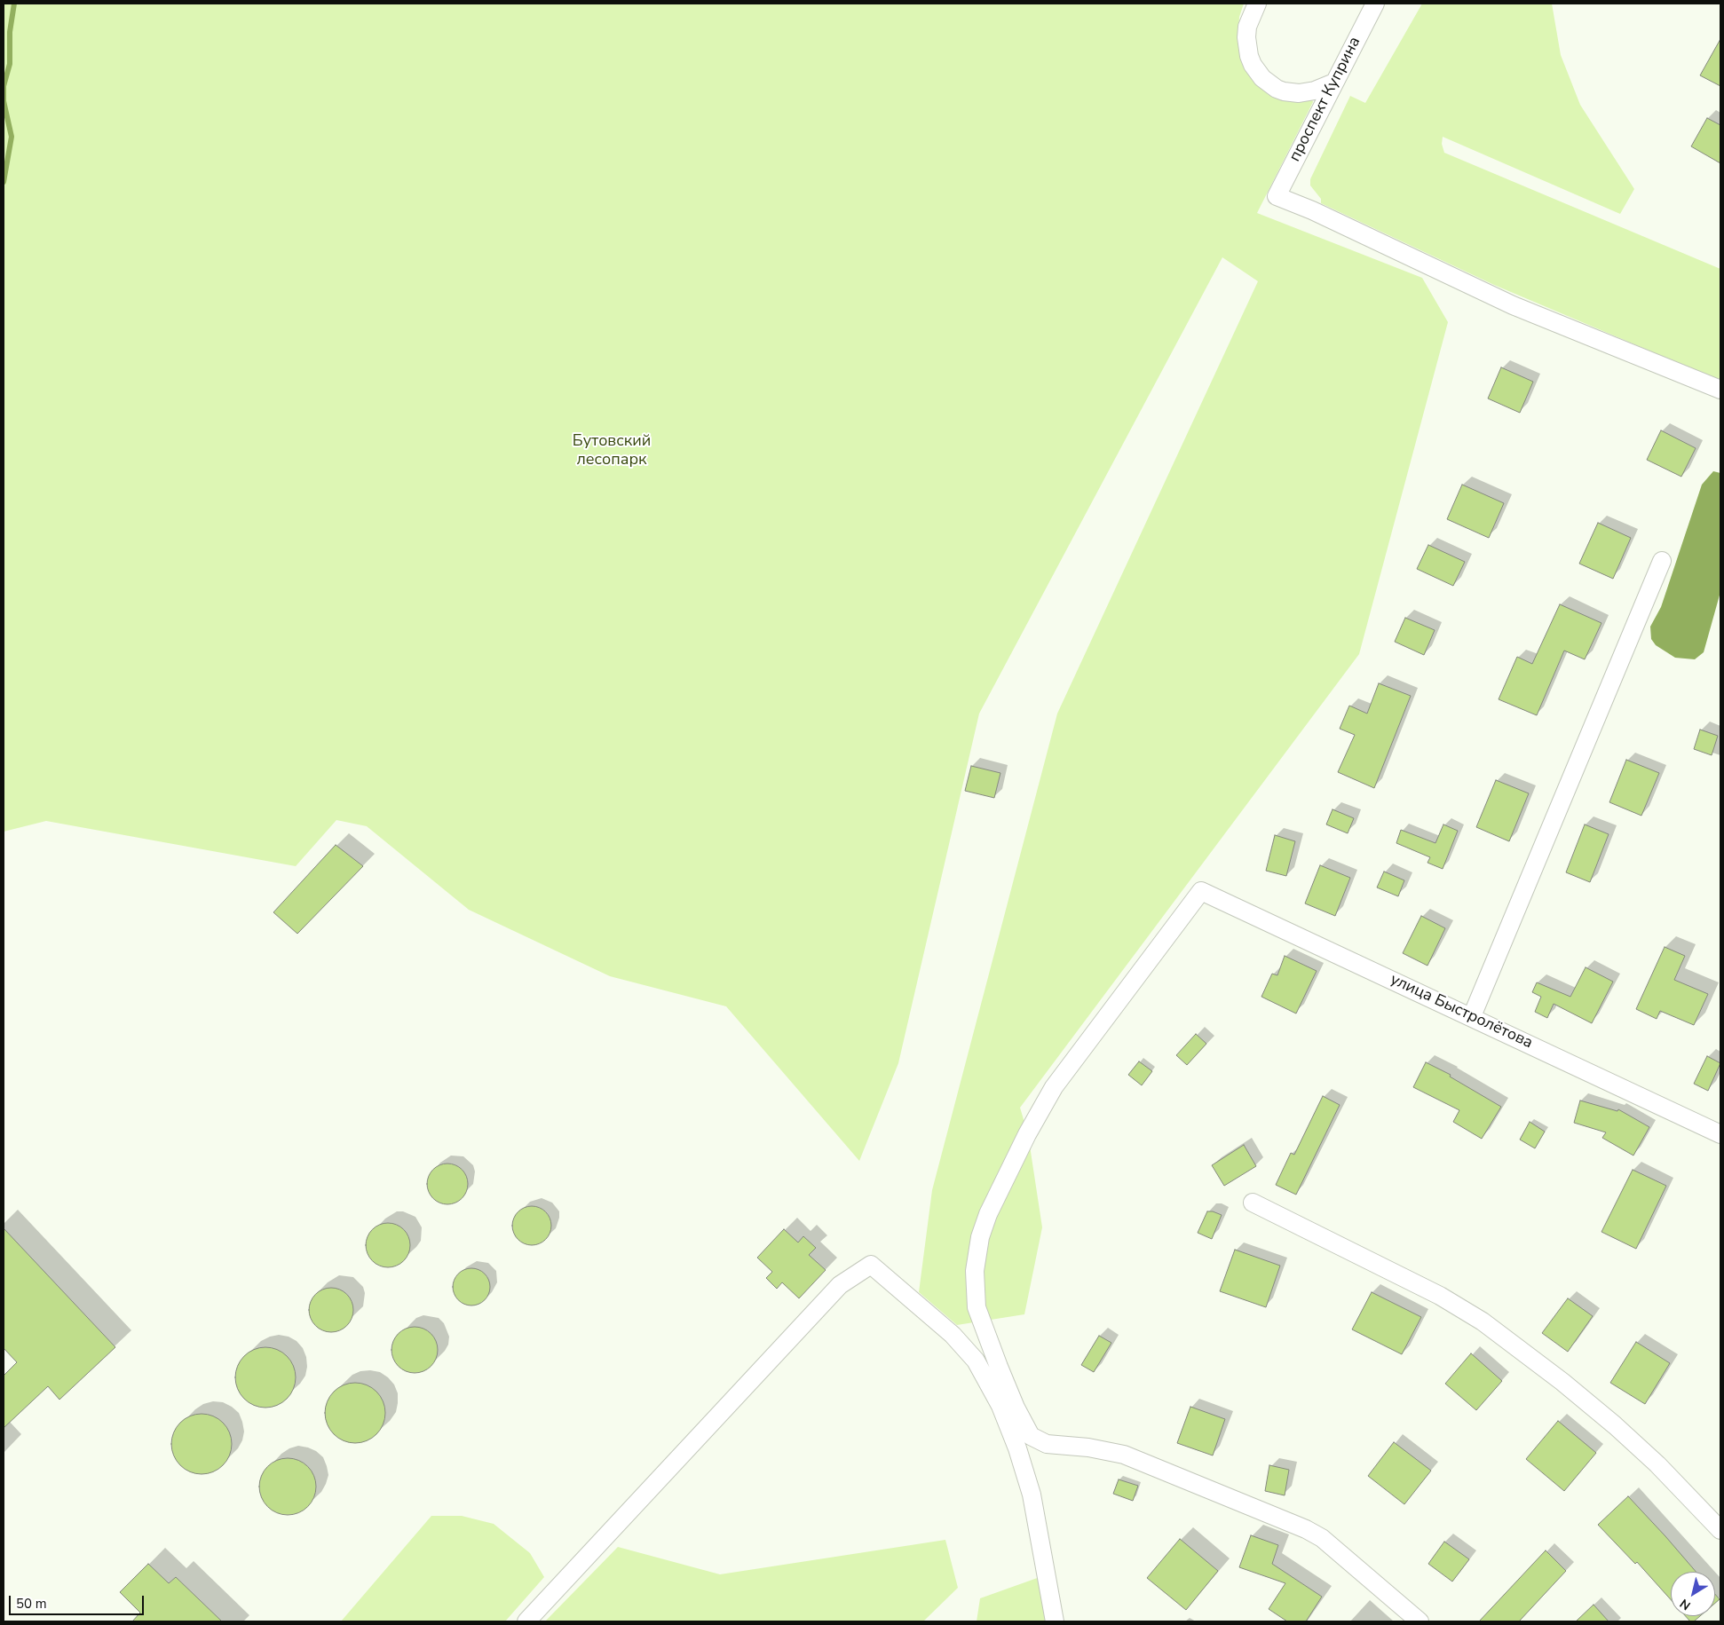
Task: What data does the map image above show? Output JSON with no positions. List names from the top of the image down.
{
  "streets": {
    "street": ["проспект Куприна", "улица Быстролётова"]
  },
  "parks": ["Бутовский лесопарк"],
  "scale_bar": "50 m",
  "north": "bottom left"
}
